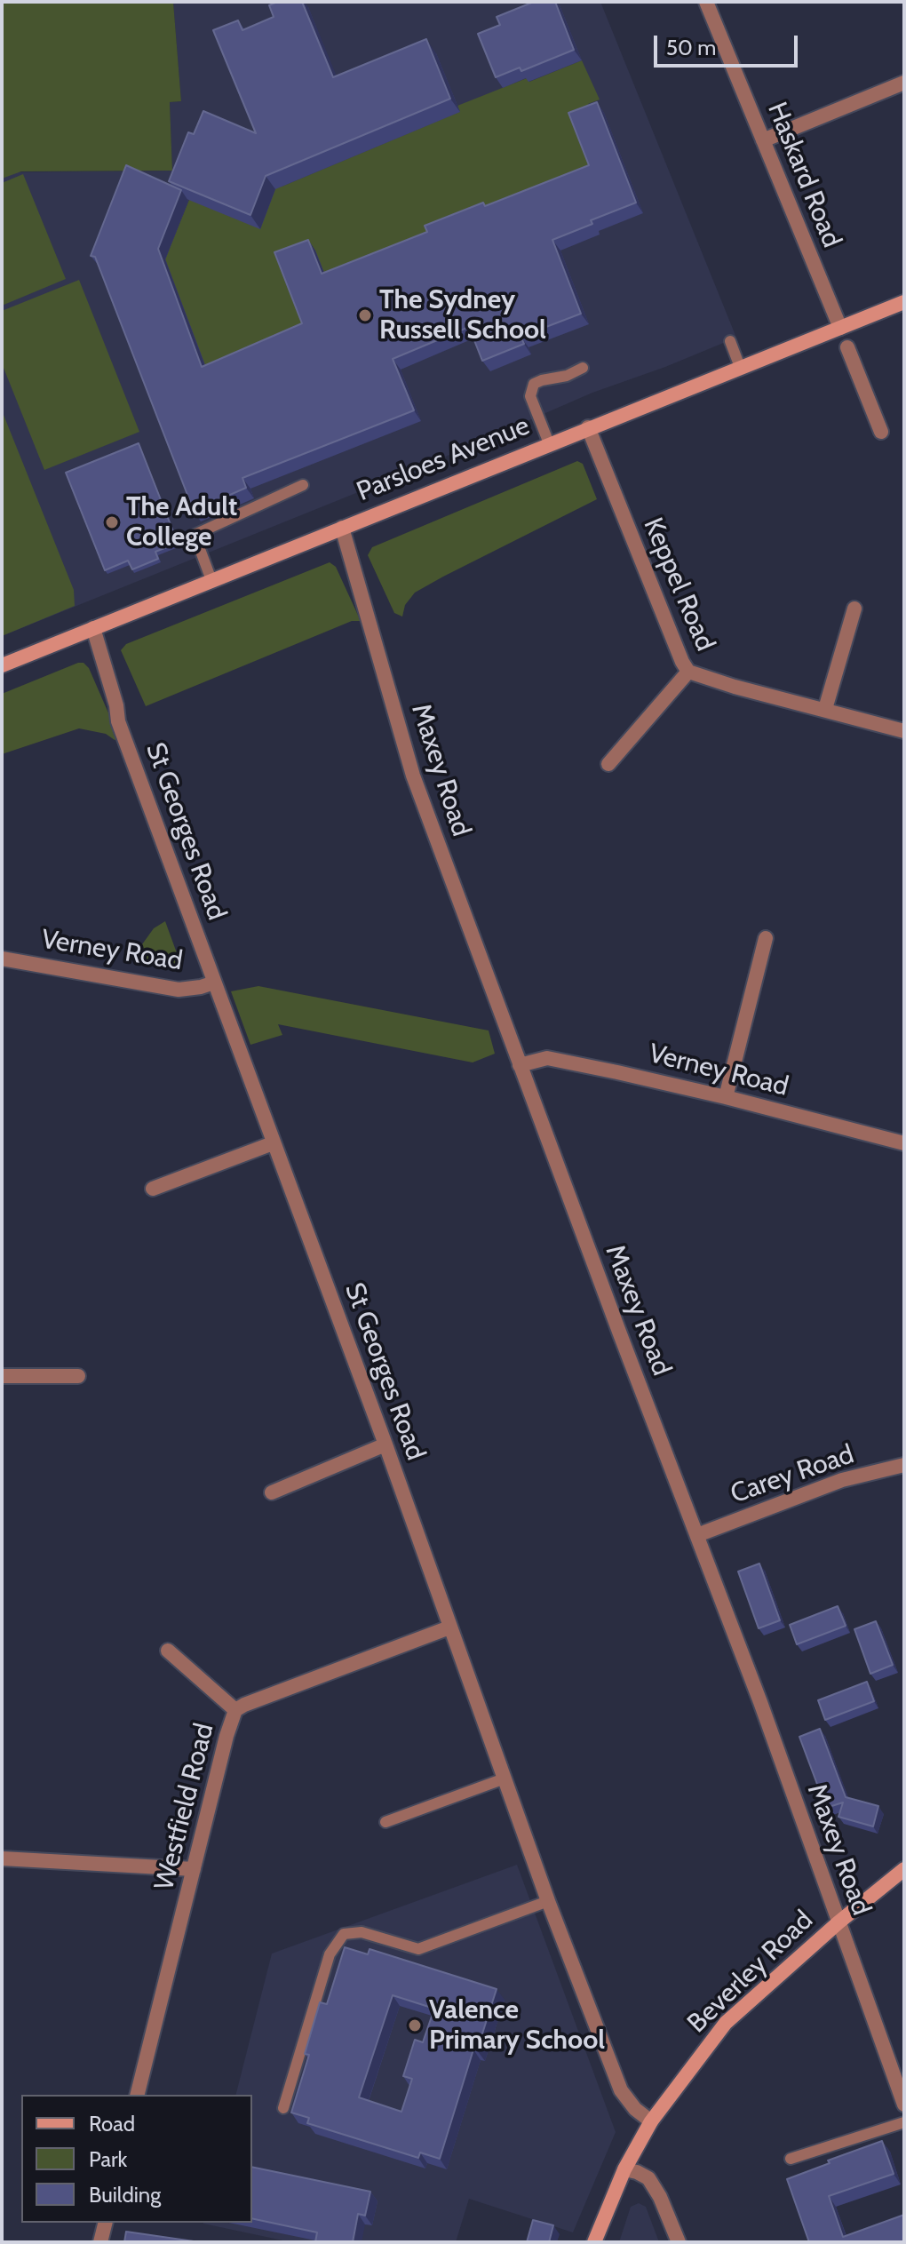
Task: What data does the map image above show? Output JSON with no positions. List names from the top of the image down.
{
  "streets": {
    "street": [
      "Haskard Road",
      "Parsloes Avenue",
      "Keppel Road",
      "Maxey Road",
      "St Georges Road",
      "Verney Road",
      "Carey Road",
      "Westfield Road",
      "Beverley Road"
    ]
  },
  "crossings": [
    ["Haskard Road", "Parsloes Avenue"],
    ["Parsloes Avenue", "Keppel Road"],
    ["Parsloes Avenue", "Maxey Road"],
    ["Parsloes Avenue", "St Georges Road"],
    ["Maxey Road", "Verney Road"],
    ["Maxey Road", "Carey Road"],
    ["Maxey Road", "Beverley Road"],
    ["St Georges Road", "Verney Road"],
    ["St Georges Road", "Westfield Road"],
    ["St Georges Road", "Beverley Road"]
  ],
  "places": ["The Sydney Russell School", "The Adult College", "Valence Primary School"],
  "legend": ["Road", "Park", "Building"],
  "scale_bar": "50 m"
}
